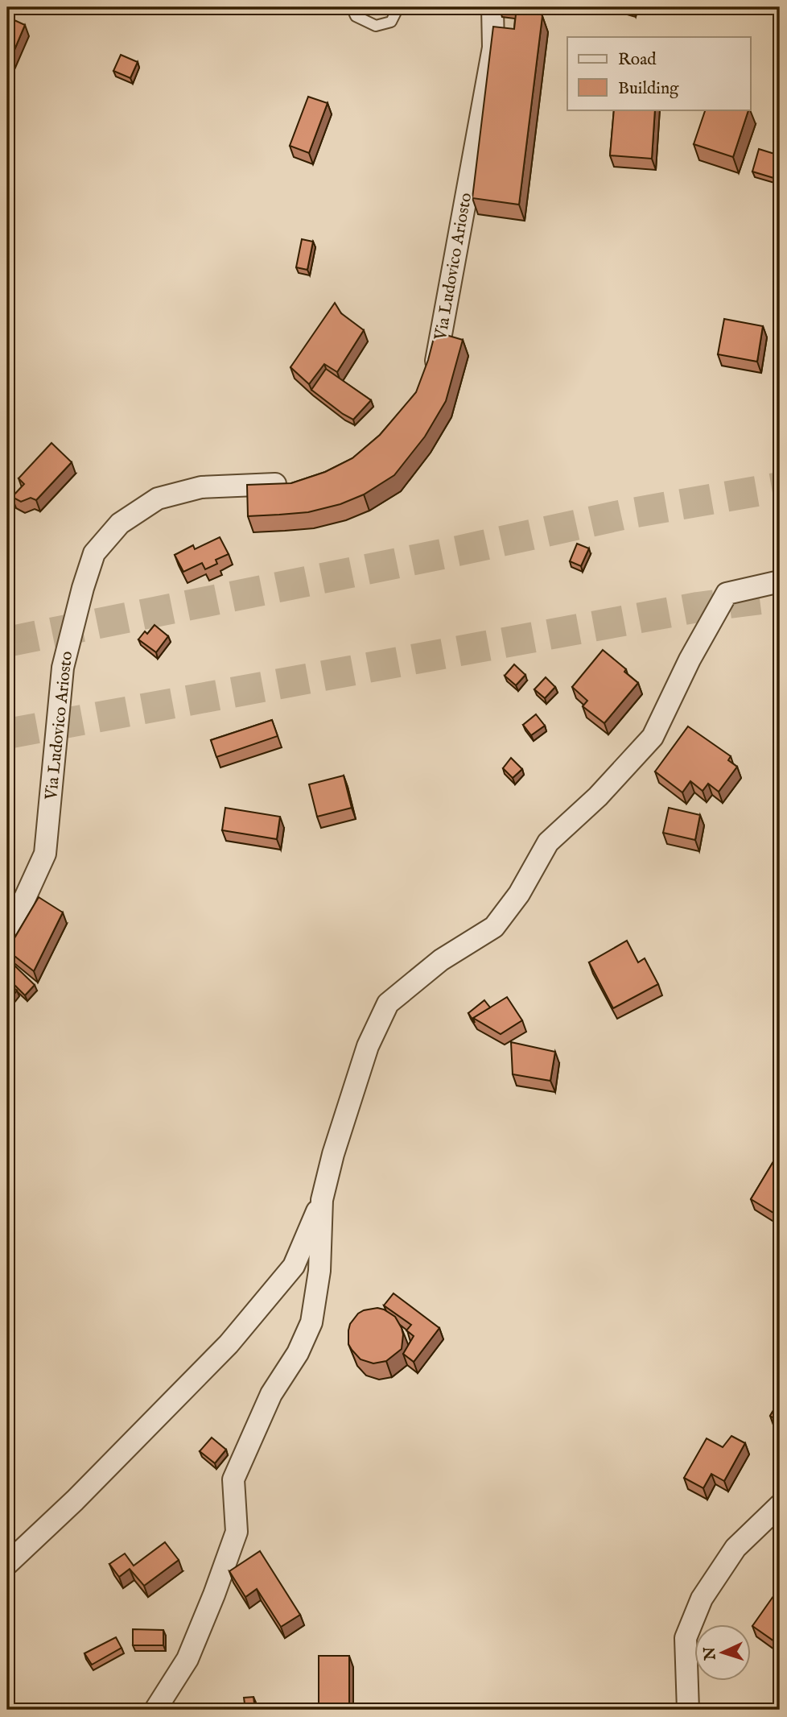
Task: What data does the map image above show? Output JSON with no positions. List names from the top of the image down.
{
  "streets": {
    "street": ["Via Ludovico Ariosto"]
  },
  "legend": ["Road", "Building"],
  "north": "left"
}
